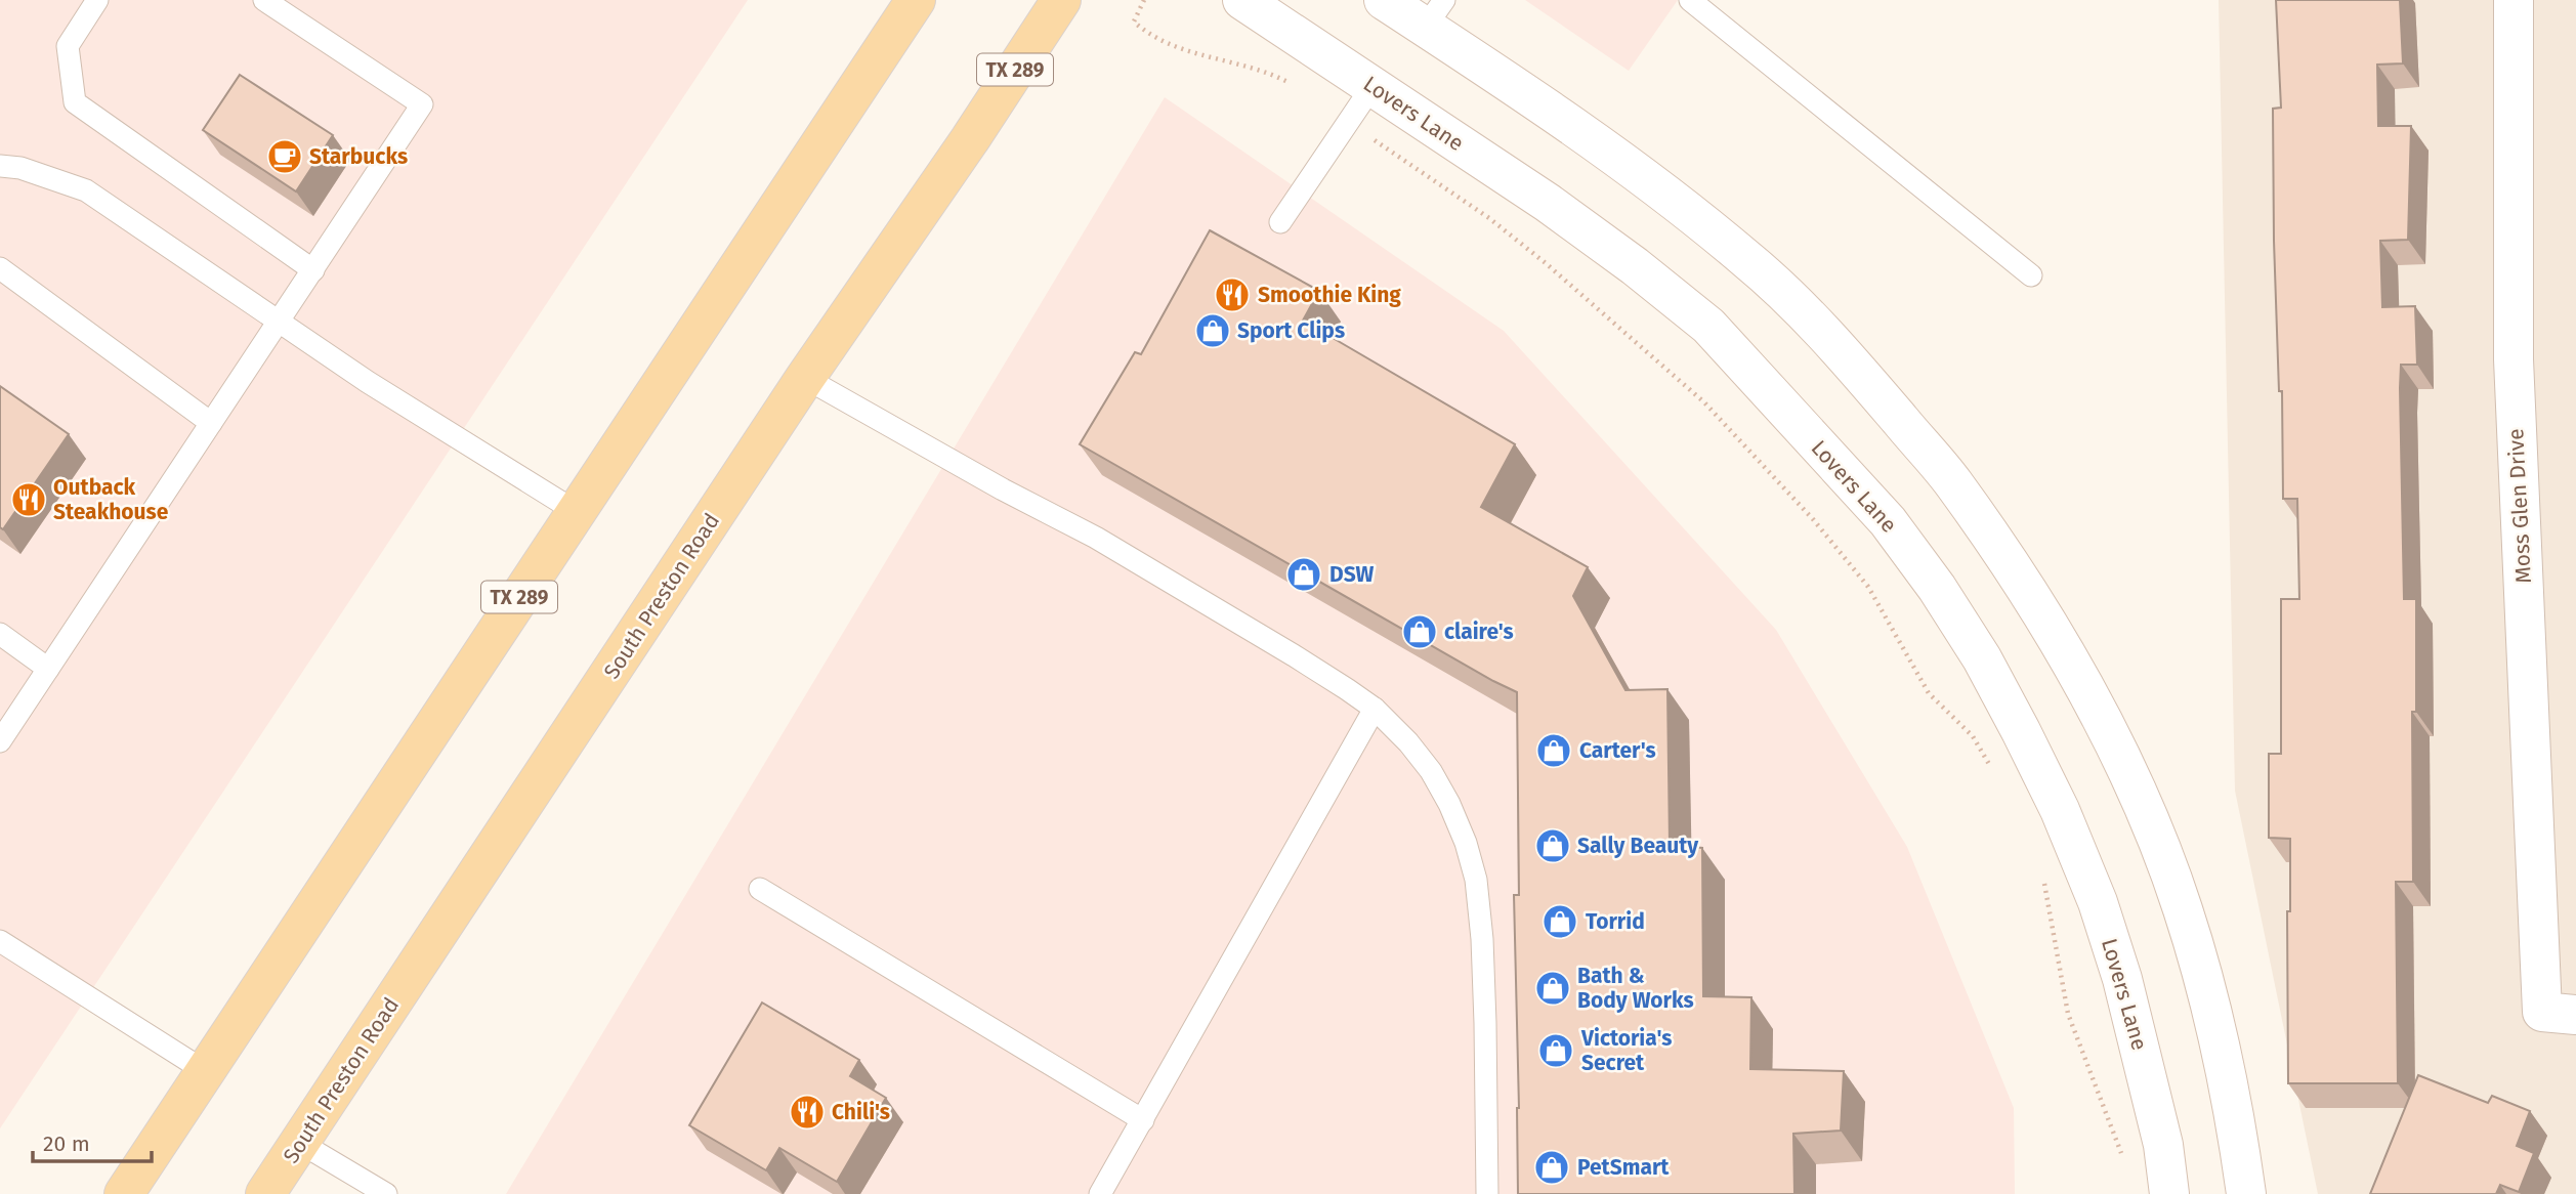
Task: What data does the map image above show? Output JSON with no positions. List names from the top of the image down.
{
  "streets": {
    "main road": ["TX 289", "South Preston Road"],
    "street": ["Lovers Lane", "Moss Glen Drive"]
  },
  "places": {
    "cafe": ["Starbucks"],
    "restaurant": ["Smoothie King", "Outback Steakhouse", "Chili's"],
    "shop": [
      "Sport Clips",
      "DSW",
      "claire's",
      "Carter's",
      "Sally Beauty",
      "Torrid",
      "Bath & Body Works",
      "Victoria's Secret",
      "PetSmart"
    ]
  },
  "scale_bar": "20 m"
}
